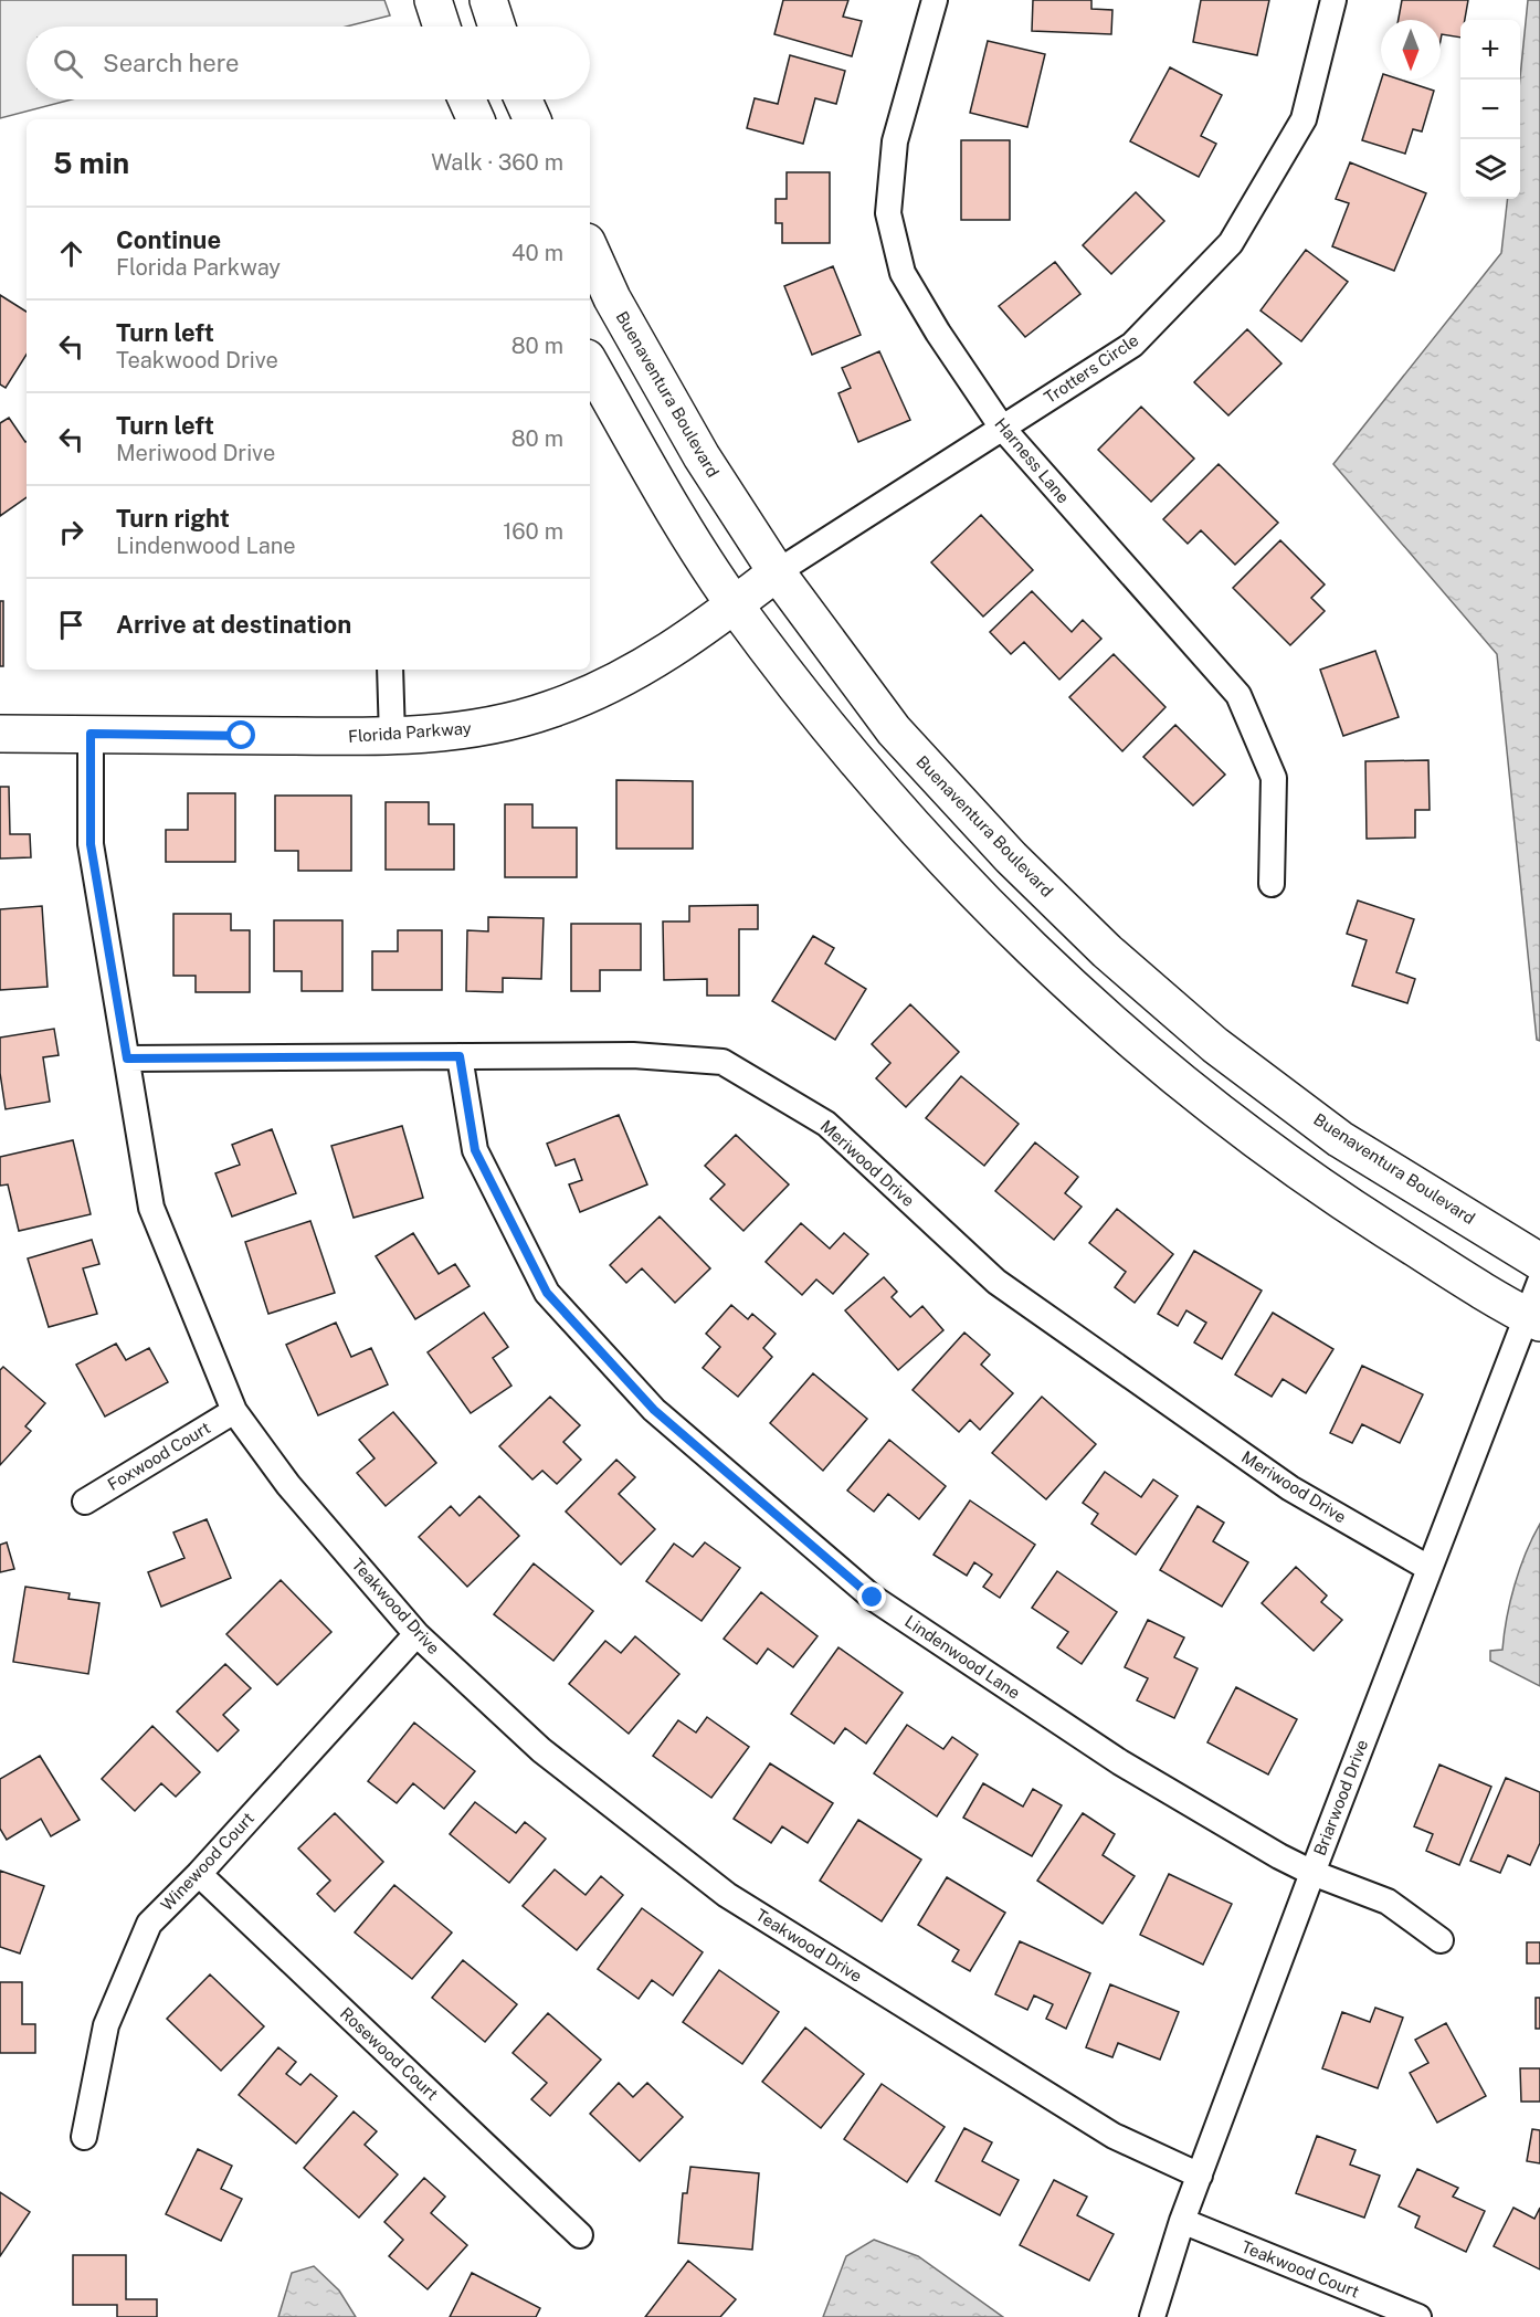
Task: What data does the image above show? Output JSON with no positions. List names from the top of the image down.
{
  "streets": {
    "main road": ["Buenaventura Boulevard", "Florida Parkway"],
    "street": [
      "Trotters Circle",
      "Harness Lane",
      "Meriwood Drive",
      "Foxwood Court",
      "Teakwood Drive",
      "Lindenwood Lane",
      "Briarwood Drive",
      "Winewood Court",
      "Rosewood Court",
      "Teakwood Court"
    ]
  },
  "crossings": [
    ["Trotters Circle", "Buenaventura Boulevard"],
    ["Trotters Circle", "Harness Lane"],
    ["Trotters Circle", "Florida Parkway"],
    ["Buenaventura Boulevard", "Florida Parkway"],
    ["Florida Parkway", "Teakwood Drive"],
    ["Meriwood Drive", "Teakwood Drive"],
    ["Meriwood Drive", "Lindenwood Lane"],
    ["Meriwood Drive", "Briarwood Drive"],
    ["Foxwood Court", "Teakwood Drive"],
    ["Teakwood Drive", "Briarwood Drive"],
    ["Teakwood Drive", "Winewood Court"],
    ["Lindenwood Lane", "Briarwood Drive"],
    ["Briarwood Drive", "Teakwood Court"],
    ["Winewood Court", "Rosewood Court"]
  ],
  "north": "bottom",
  "page": {
    "map_buttons": ["+", "−"],
    "search": "Search here",
    "heading": ["5 min", "Walk · 360 m"],
    "list": [
      ["Continue", "Florida Parkway", "40 m"],
      ["Turn left", "Teakwood Drive", "80 m"],
      ["Turn left", "Meriwood Drive", "80 m"],
      ["Turn right", "Lindenwood Lane", "160 m"],
      "Arrive at destination"
    ]
  }
}
